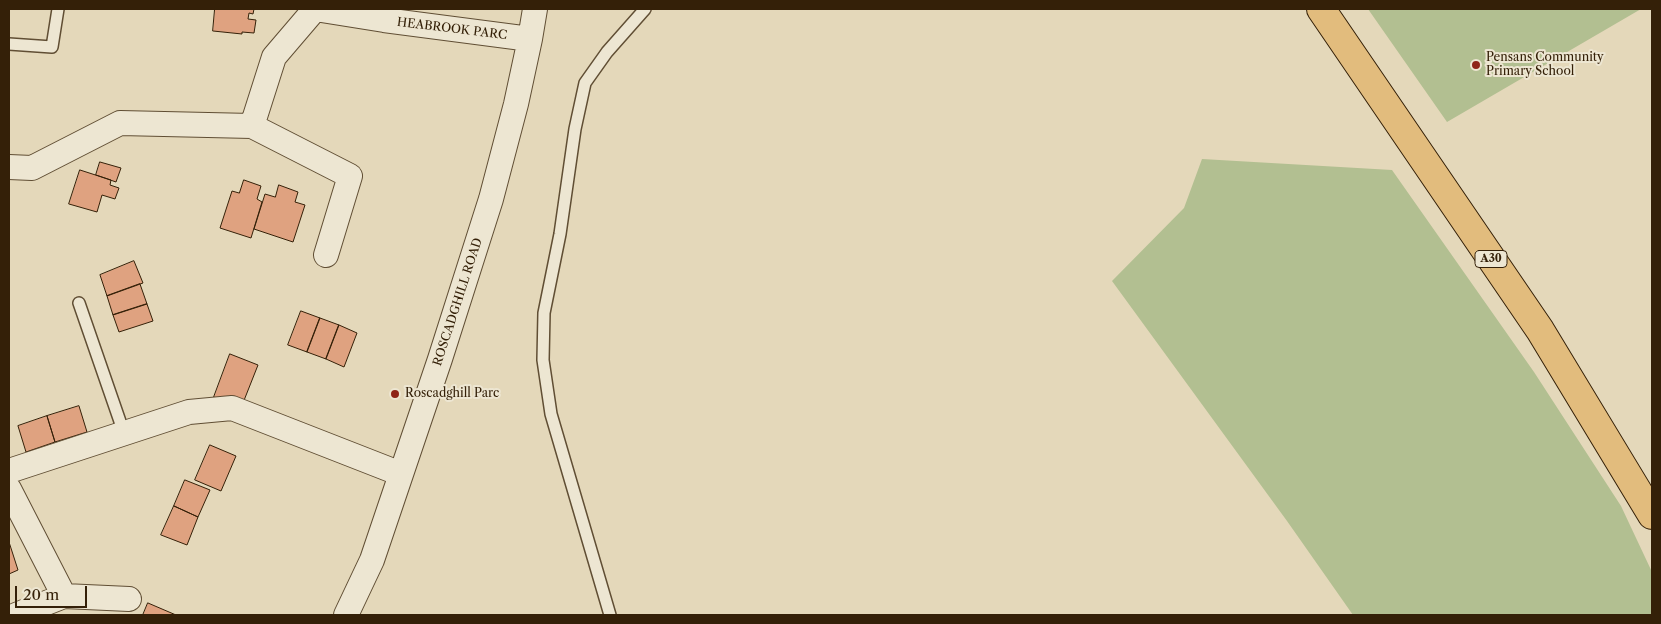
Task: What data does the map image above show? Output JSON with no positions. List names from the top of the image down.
{
  "streets": {
    "highway": ["A30"],
    "street": ["HEABROOK PARC", "ROSCADGHILL ROAD"]
  },
  "crossings": [
    ["HEABROOK PARC", "ROSCADGHILL ROAD"]
  ],
  "places": ["Pensans Community Primary School", "Roscadghill Parc"],
  "scale_bar": "20 m"
}
